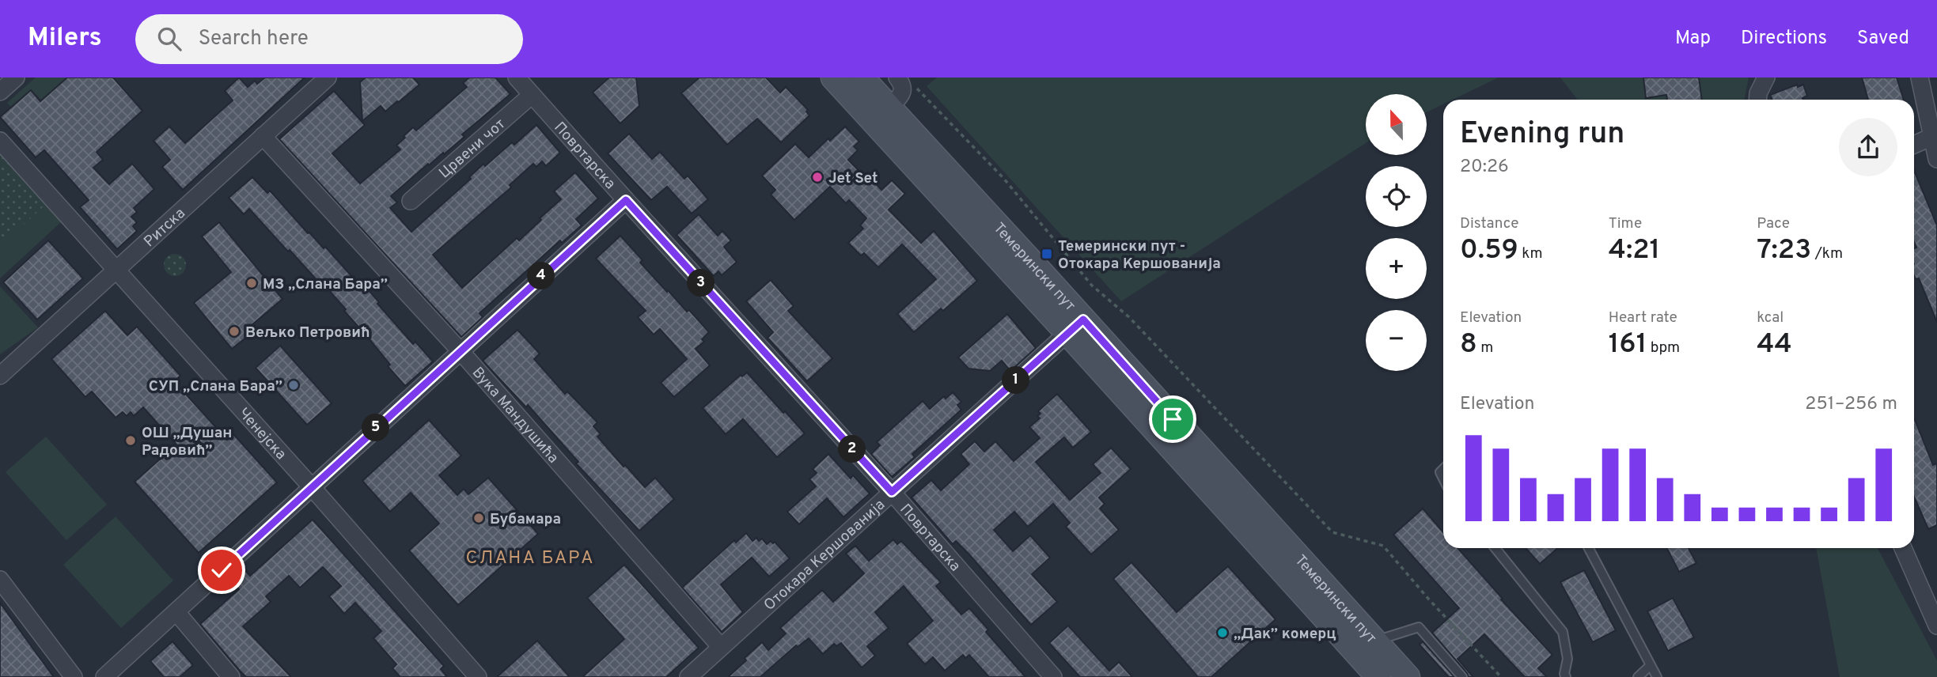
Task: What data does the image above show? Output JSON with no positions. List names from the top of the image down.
{
  "streets": {
    "main road": ["Темерински пут"],
    "street": [
      "Црвени чот",
      "Повртарска",
      "Ритска",
      "Вука Мандушића",
      "Ченејска",
      "Отокара Кершованија"
    ]
  },
  "crossings": [
    ["Црвени чот", "Повртарска"],
    ["Повртарска", "Отокара Кершованија"],
    ["Ритска", "Вука Мандушића"],
    ["Ритска", "Ченејска"],
    ["Темерински пут", "Отокара Кершованија"],
    ["Вука Мандушића", "Отокара Кершованија"]
  ],
  "districts": ["СЛАНА БАРА"],
  "places": {
    "other": [
      "Jet Set",
      "МЗ „Слана Бара”",
      "Вељко Петровић",
      "СУП „Слана Бара”",
      "ОШ „Душан Радовић”",
      "Бубамара",
      "„Дак” комерц"
    ],
    "transit": ["Темерински пут - Отокара Кершованија"]
  },
  "north": "top",
  "page": {
    "header": "Milers",
    "search": "Search here",
    "nav": ["Map", "Directions", "Saved"],
    "map_buttons": ["+", "−"],
    "heading": ["Evening run", "20:26"],
    "stats": [
      ["Distance", "0.59 km"],
      ["Time", "4:21"],
      ["Pace", "7:23 /km"],
      ["Elevation", "8 m"],
      ["Heart rate", "161 bpm"],
      ["kcal", "44"]
    ],
    "pins": [
      "4",
      "3",
      "1",
      "5",
      "2"
    ],
    "chart": ["Elevation", "251–256 m"]
  }
}
